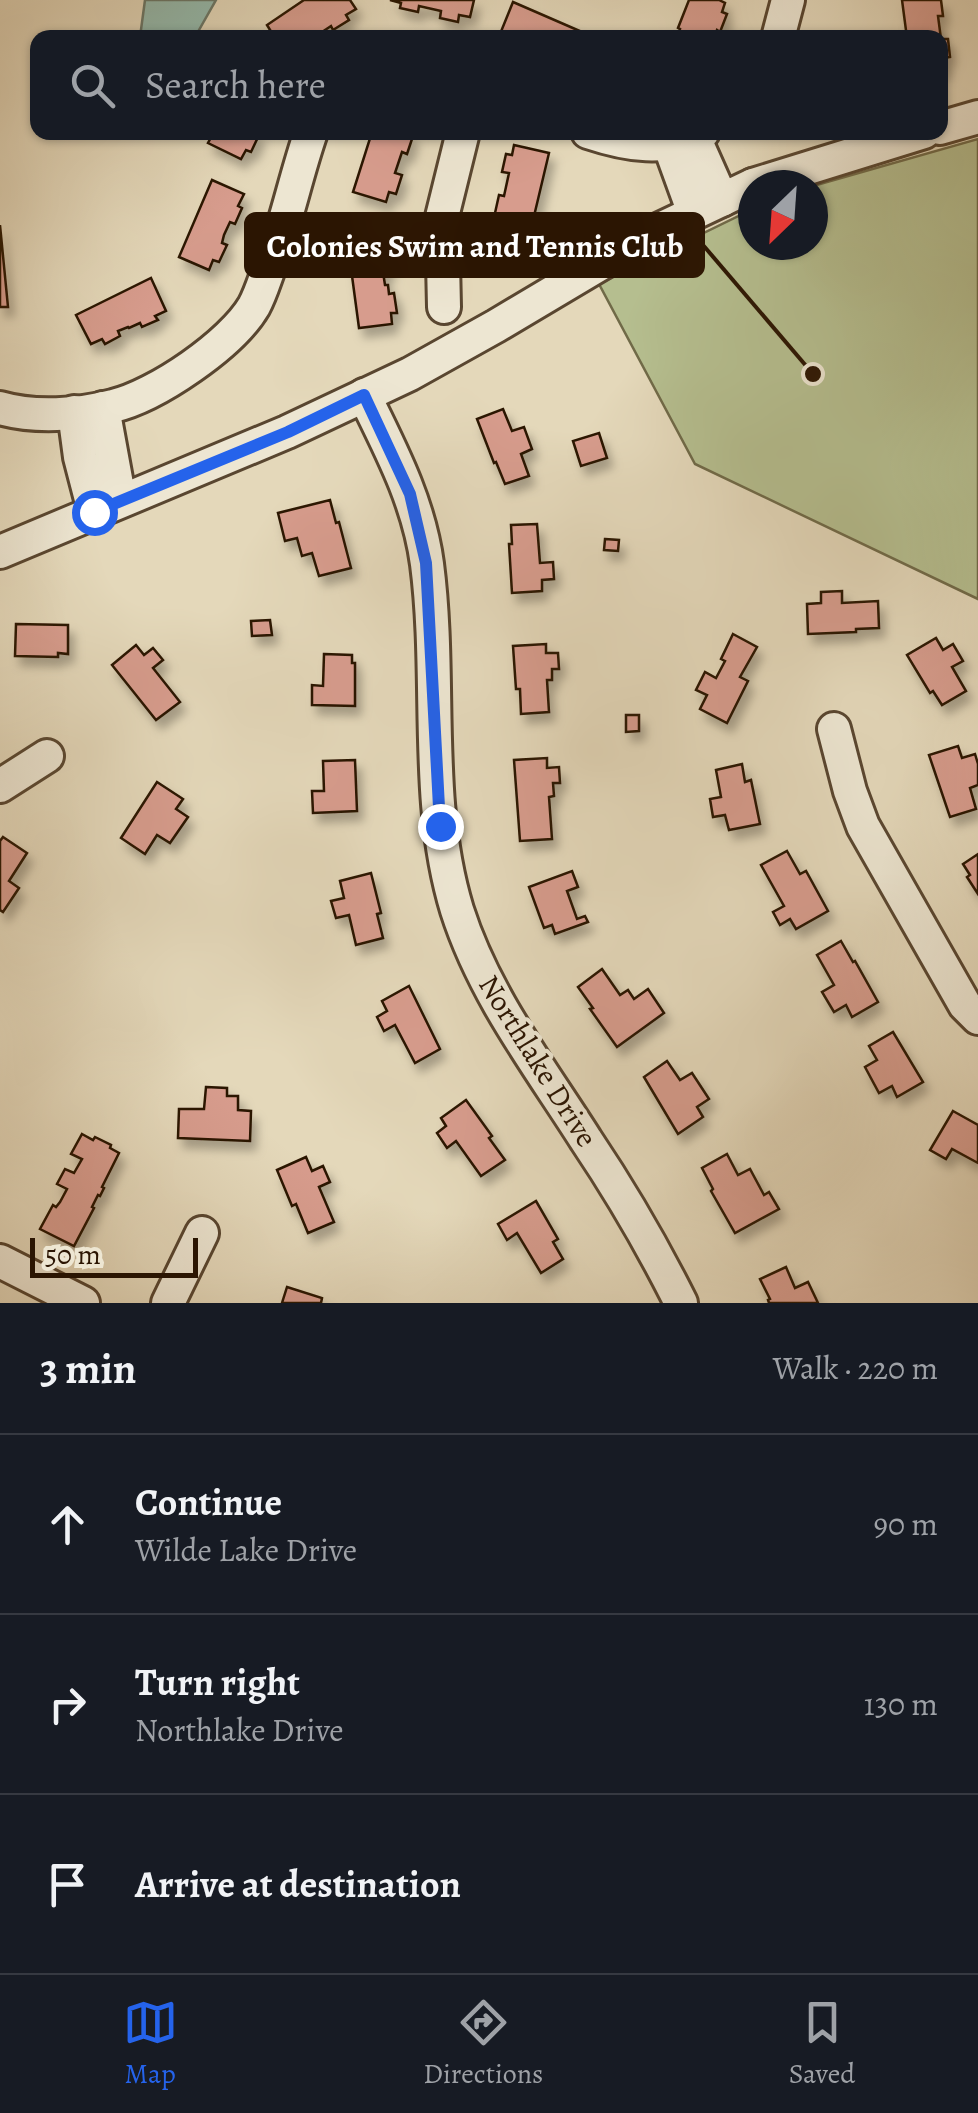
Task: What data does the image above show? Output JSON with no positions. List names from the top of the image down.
{
  "streets": {
    "street": ["Northlake Drive"]
  },
  "places": ["Colonies Swim and Tennis Club"],
  "scale_bar": "50 m",
  "north": "bottom left",
  "page": {
    "search": "Search here",
    "scale": "50 m",
    "heading": ["3 min", "Walk · 220 m"],
    "list": [
      ["Continue", "Wilde Lake Drive", "90 m"],
      ["Turn right", "Northlake Drive", "130 m"],
      "Arrive at destination"
    ],
    "nav": ["Map", "Directions", "Saved"]
  }
}
